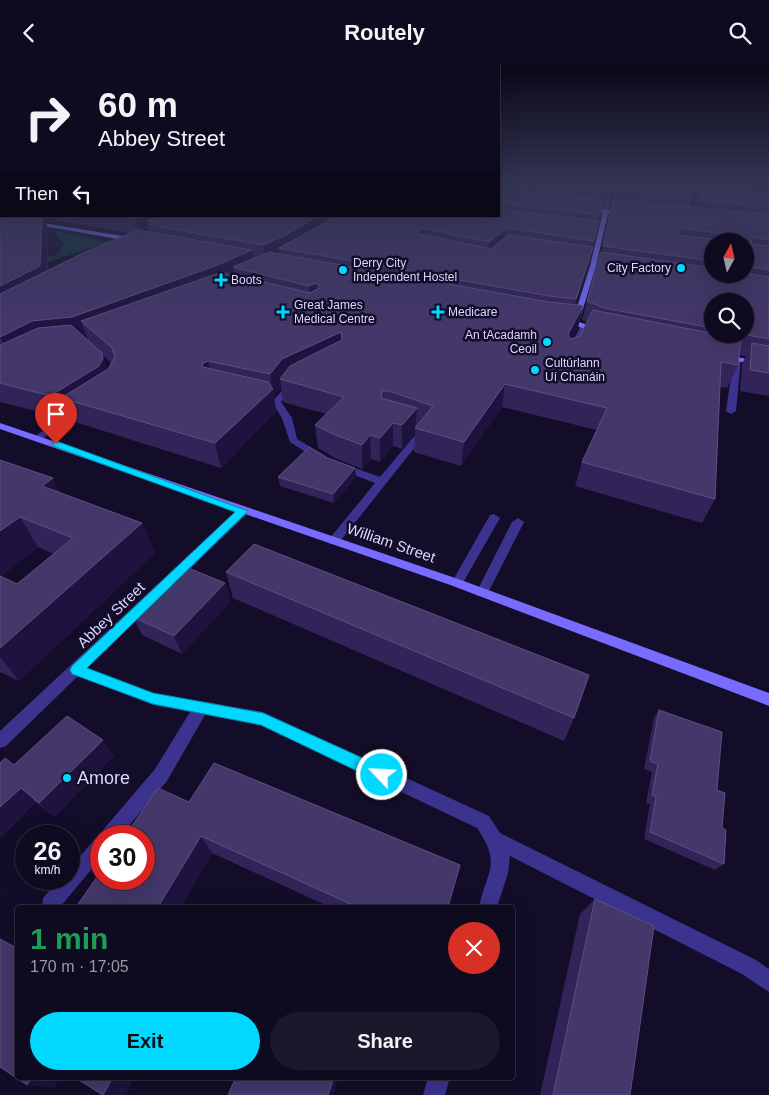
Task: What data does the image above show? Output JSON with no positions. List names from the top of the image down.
{
  "streets": {
    "main road": ["William Street"],
    "street": ["Abbey Street"]
  },
  "crossings": [
    ["William Street", "Abbey Street"]
  ],
  "places": {
    "other": [
      "City Factory",
      "Derry City Independent Hostel",
      "An tAcadamh Ceoil",
      "Cultúrlann Uí Chanáin",
      "Amore"
    ],
    "health": ["Boots", "Great James Medical Centre", "Medicare"]
  },
  "north": "top",
  "page": {
    "header": "Routely",
    "turn": ["60 m", "Abbey Street"],
    "then": "Then",
    "speed": "26 km/h",
    "limit": "30",
    "heading": ["1 min", "170 m · 17:05"],
    "buttons": ["Exit", "Share"]
  }
}
